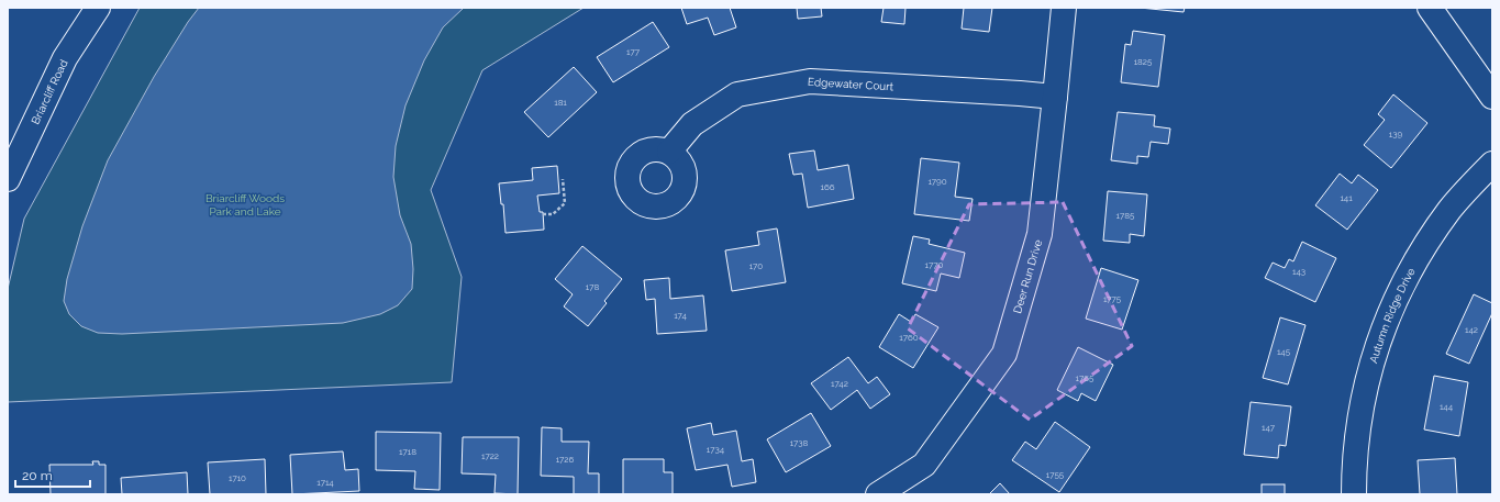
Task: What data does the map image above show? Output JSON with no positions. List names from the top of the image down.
{
  "streets": {
    "street": [
      "Edgewater Court",
      "Briarcliff Road",
      "Deer Run Drive",
      "Autumn Ridge Drive"
    ]
  },
  "crossings": [
    ["Edgewater Court", "Deer Run Drive"]
  ],
  "parks": ["Briarcliff Woods Park and Lake"],
  "house_numbers": [
    "177",
    "1825",
    "181",
    "139",
    "1790",
    "166",
    "141",
    "1785",
    "1770",
    "170",
    "143",
    "178",
    "1775",
    "174",
    "142",
    "1760",
    "145",
    "1765",
    "1742",
    "144",
    "147",
    "1738",
    "1734",
    "1718",
    "1722",
    "1726",
    "1755",
    "1710",
    "1714"
  ],
  "scale_bar": "20 m"
}
